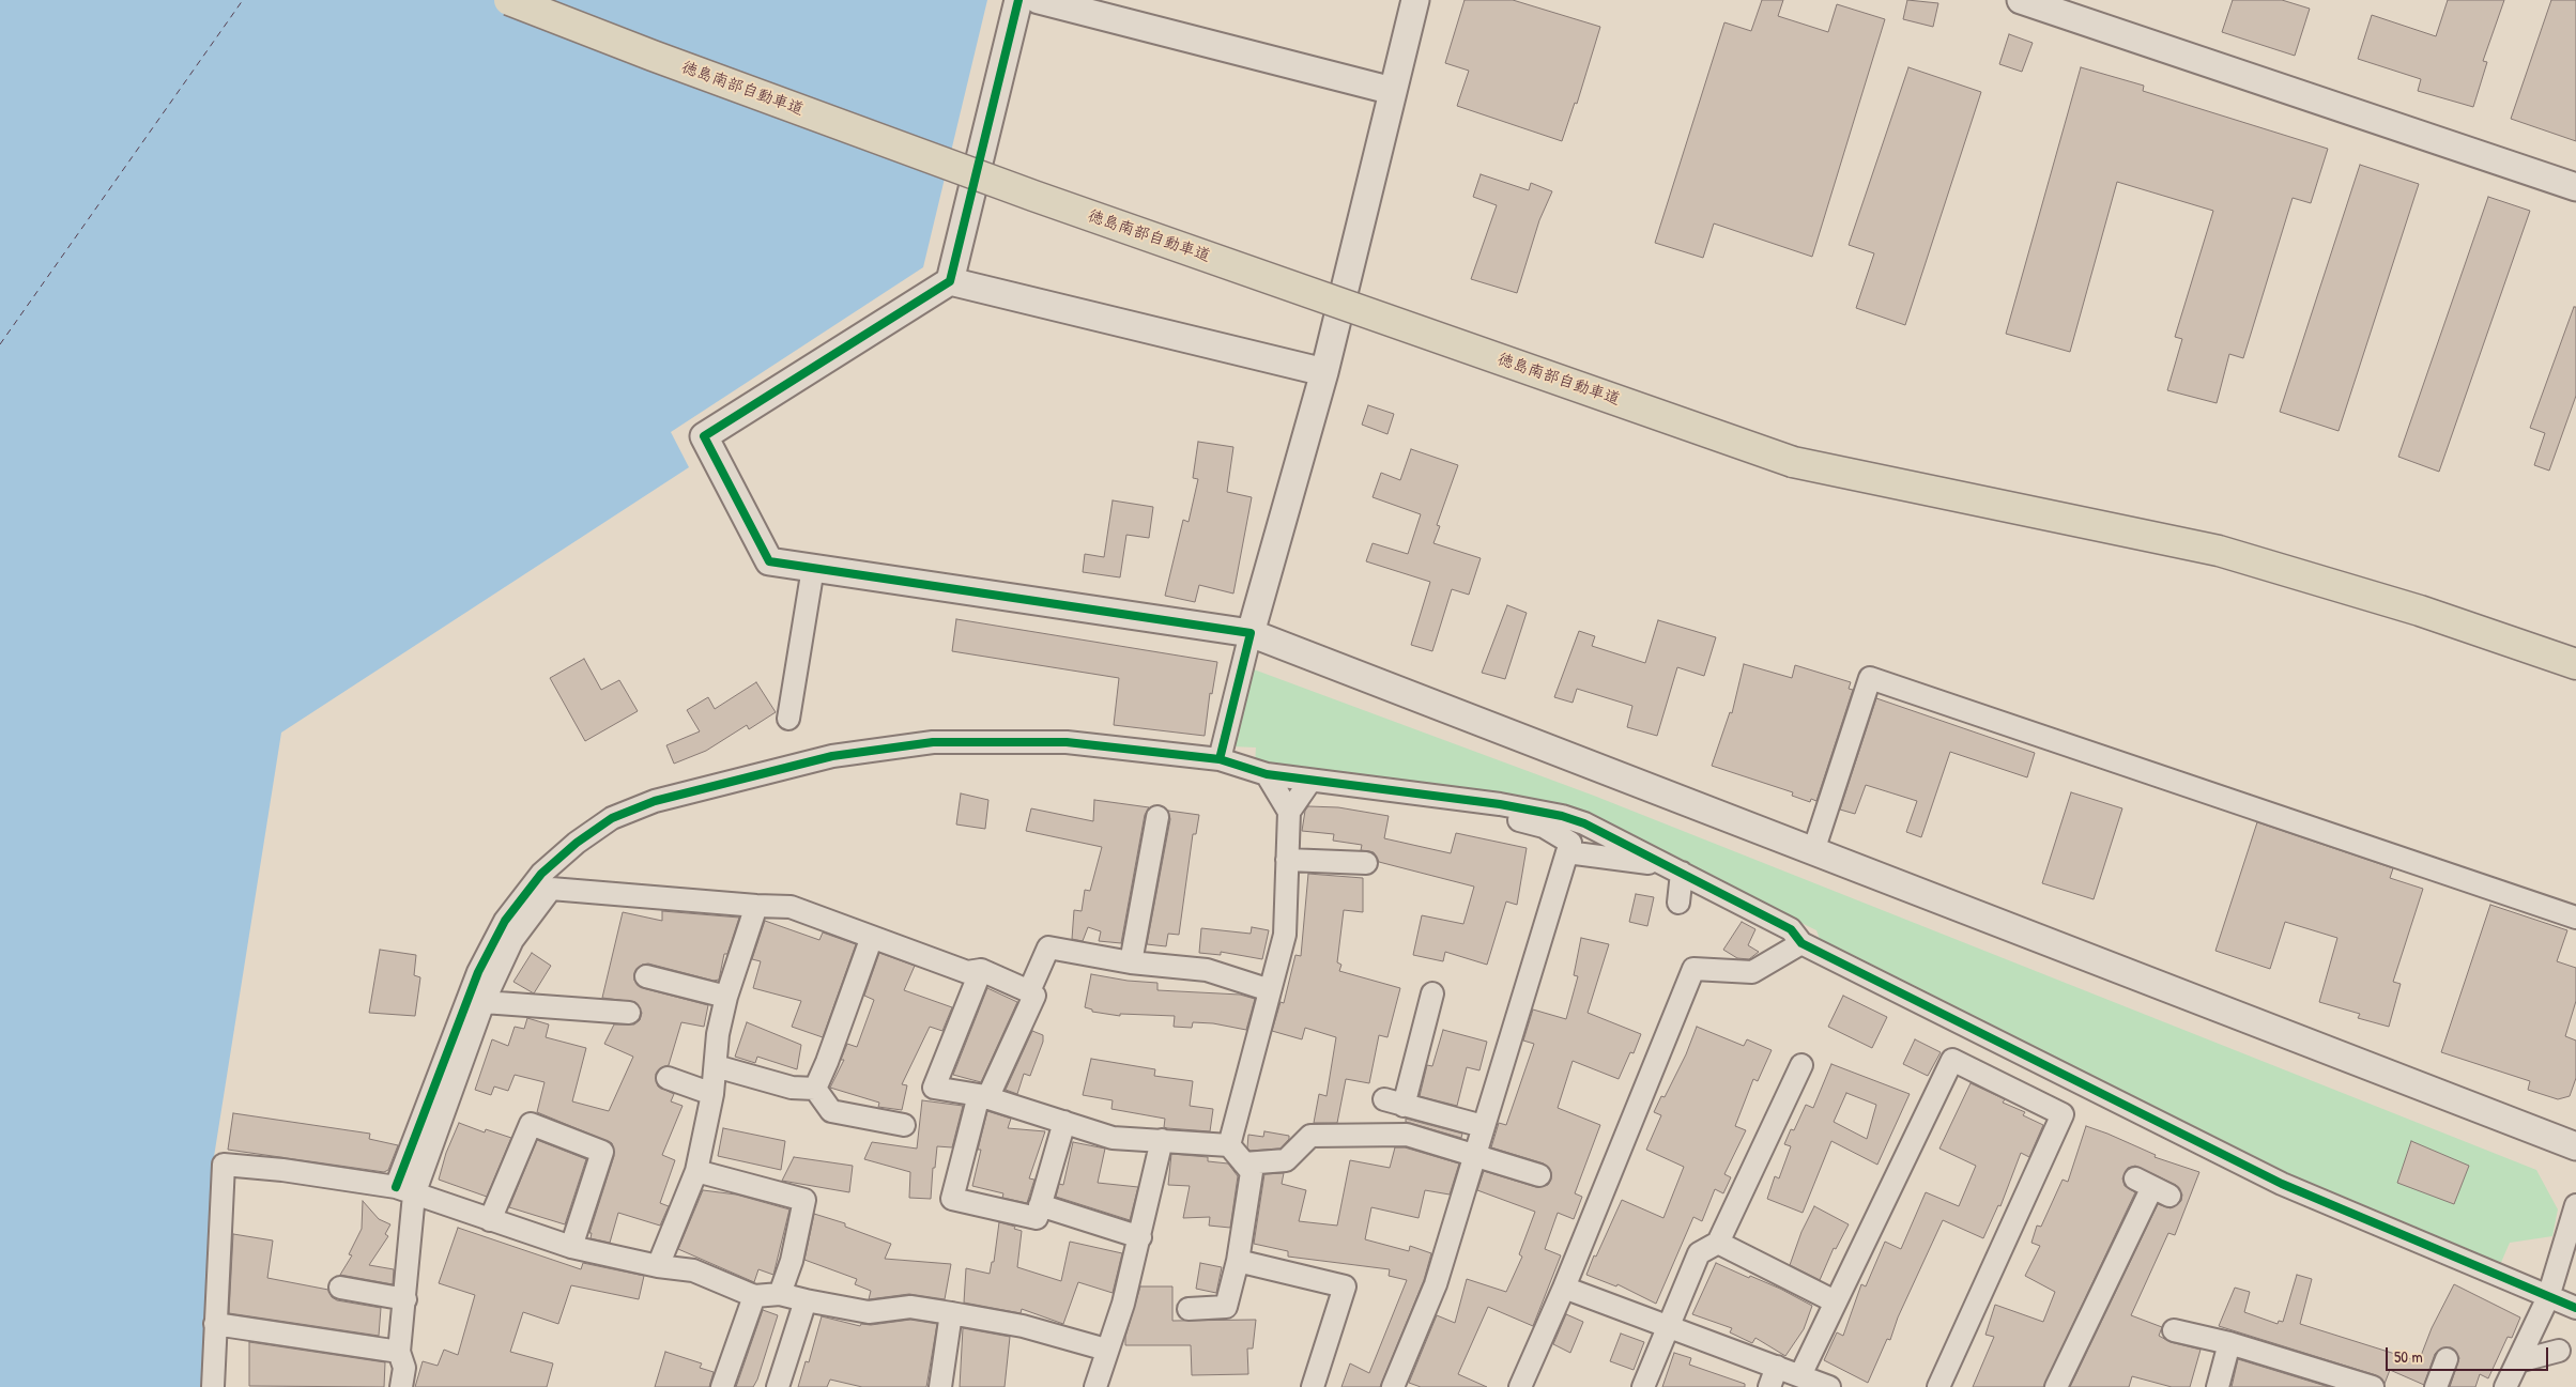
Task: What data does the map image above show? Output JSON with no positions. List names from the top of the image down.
{
  "streets": {
    "highway": ["徳島南部自動車道"]
  },
  "scale_bar": "50 m"
}
